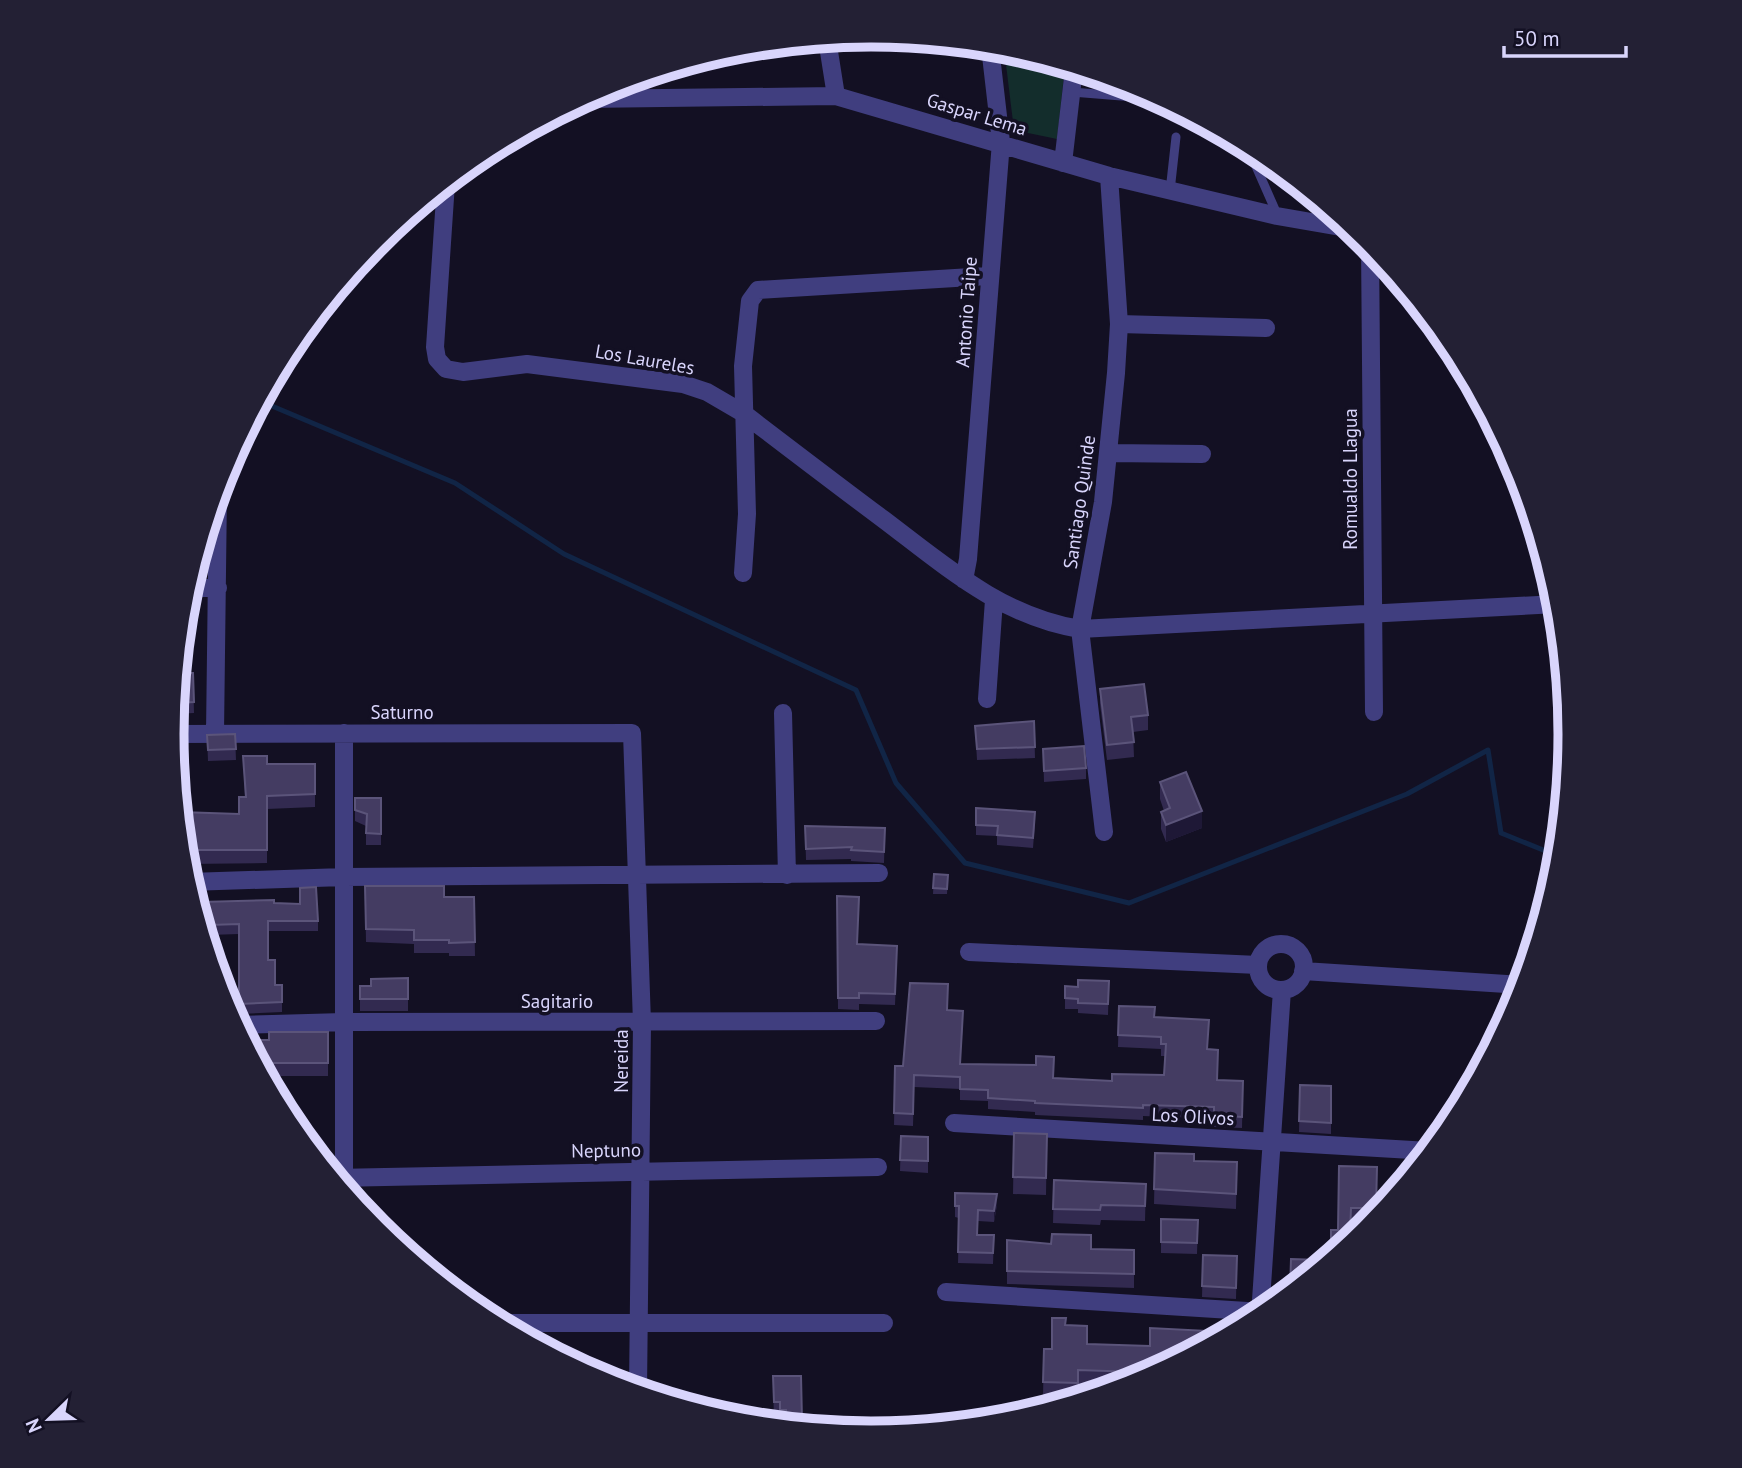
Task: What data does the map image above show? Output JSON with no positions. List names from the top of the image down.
{
  "streets": {
    "street": [
      "Gaspar Lema",
      "Antonio Taipe",
      "Los Laureles",
      "Romualdo Llagua",
      "Santiago Quinde",
      "Saturno",
      "Sagitario",
      "Nereida",
      "Los Olivos",
      "Neptuno"
    ]
  },
  "crossings": [
    ["Gaspar Lema", "Antonio Taipe"],
    ["Gaspar Lema", "Santiago Quinde"],
    ["Antonio Taipe", "Los Laureles"],
    ["Los Laureles", "Romualdo Llagua"],
    ["Los Laureles", "Santiago Quinde"],
    ["Saturno", "Nereida"],
    ["Sagitario", "Nereida"],
    ["Nereida", "Neptuno"]
  ],
  "scale_bar": "50 m",
  "north": "bottom left"
}
